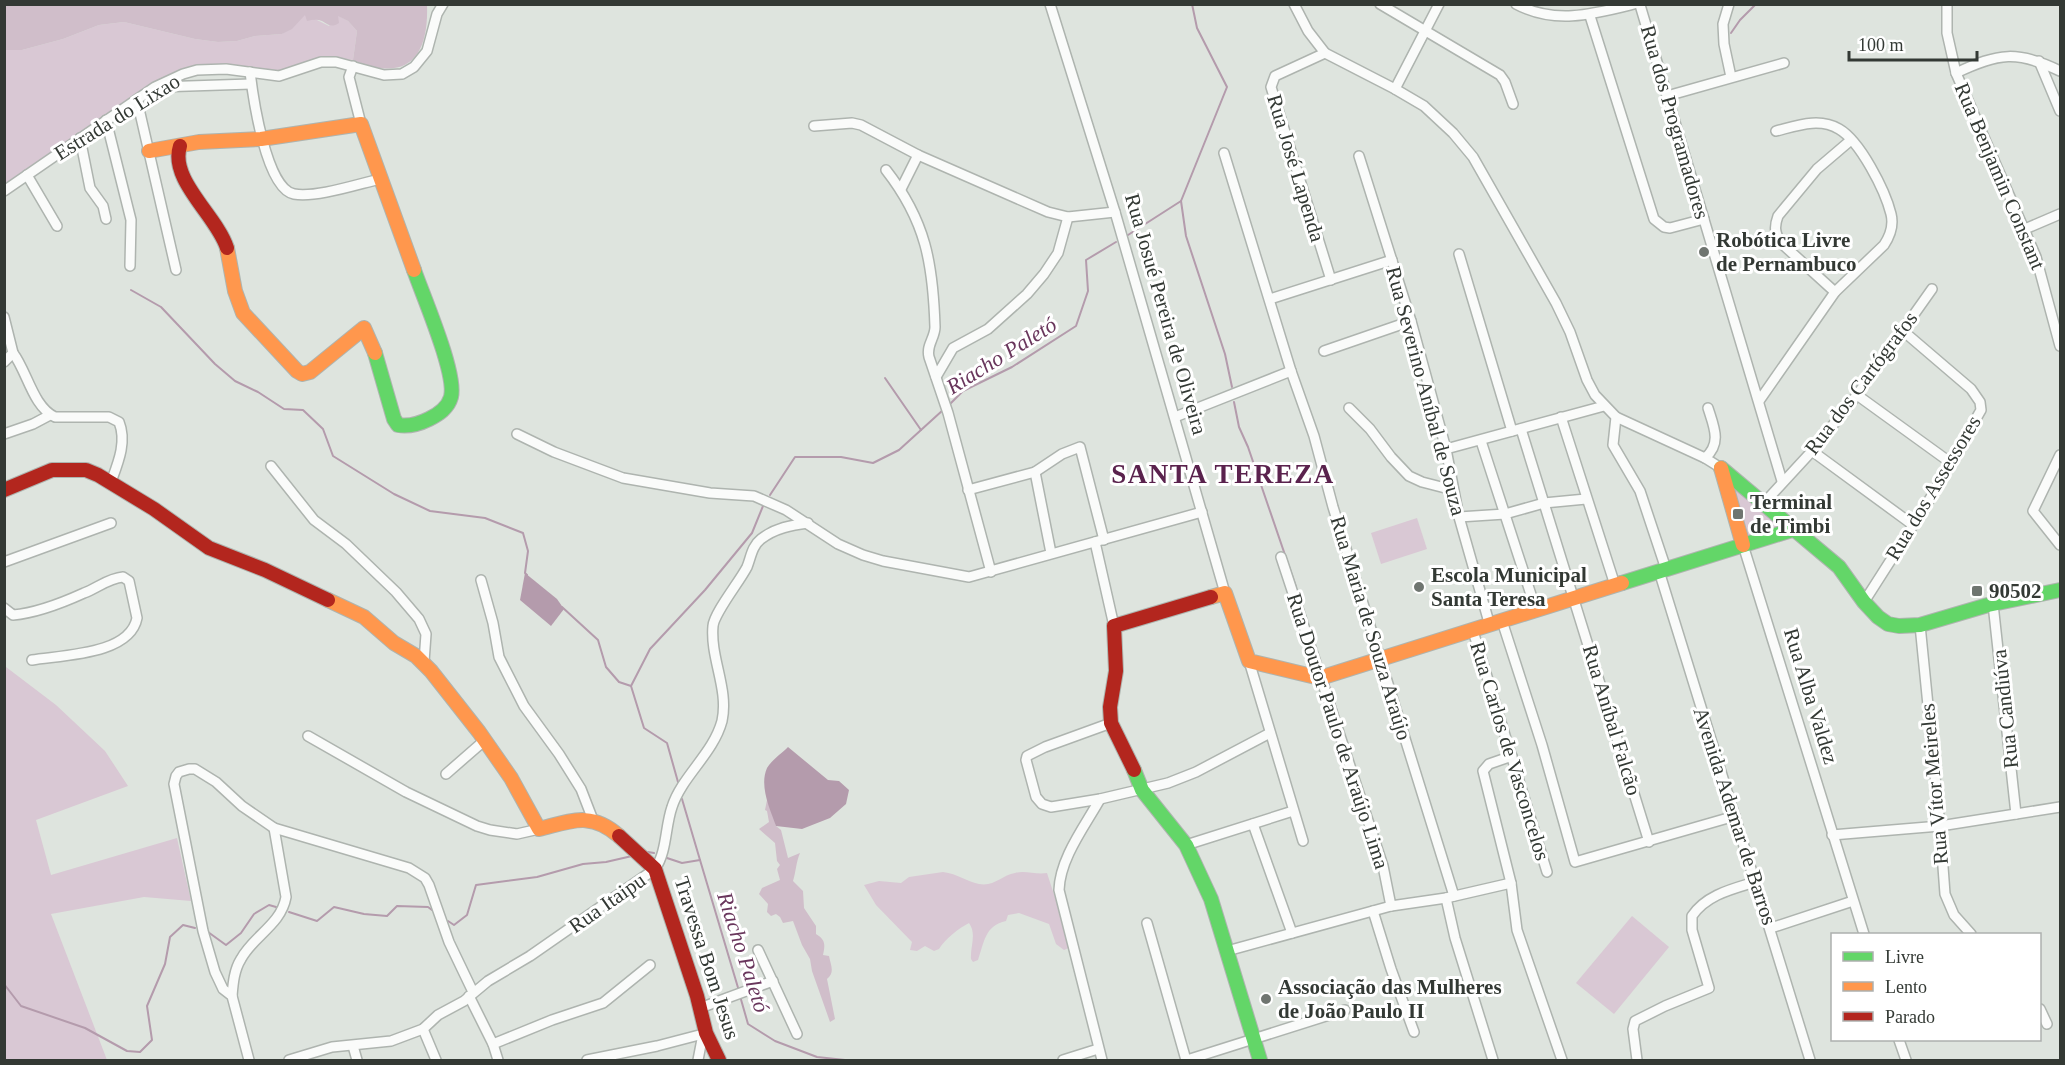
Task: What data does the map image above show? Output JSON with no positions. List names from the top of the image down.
{
  "streets": {
    "street": [
      "Estrada do Lixao",
      "Rua dos Programadores",
      "Rua José Lapenda",
      "Rua Benjamin Constant",
      "Rua Josué Pereira de Oliveira",
      "Rua dos Cartógrafos",
      "Rua Severino Aníbal de Souza",
      "Rua dos Assessores",
      "Rua Maria de Souza Araújo",
      "Rua Alba Valdez",
      "Rua Candiúva",
      "Rua Aníbal Falcão",
      "Rua Doutor Paulo de Araújo Lima",
      "Rua Carlos de Vasconcelos",
      "Rua Vítor Meireles",
      "Avenida Ademar de Barros",
      "Rua Itaipu",
      "Travessa Bom Jesus"
    ]
  },
  "crossings": [
    ["Rua dos Programadores", "Rua dos Cartógrafos"],
    ["Rua dos Cartógrafos", "Rua dos Assessores"],
    ["Rua Severino Aníbal de Souza", "Rua Carlos de Vasconcelos"],
    ["Rua Aníbal Falcão", "Rua Carlos de Vasconcelos"],
    ["Rua Itaipu", "Travessa Bom Jesus"]
  ],
  "districts": ["SANTA TEREZA"],
  "water": ["Riacho Paletó"],
  "places": {
    "other": ["Robótica Livre de Pernambuco", "Escola Municipal Santa Teresa", "Associação das Mulheres de João Paulo II"],
    "transit": ["Terminal de Timbi", "90502"]
  },
  "legend": ["Livre", "Lento", "Parado"],
  "scale_bar": "100 m"
}
